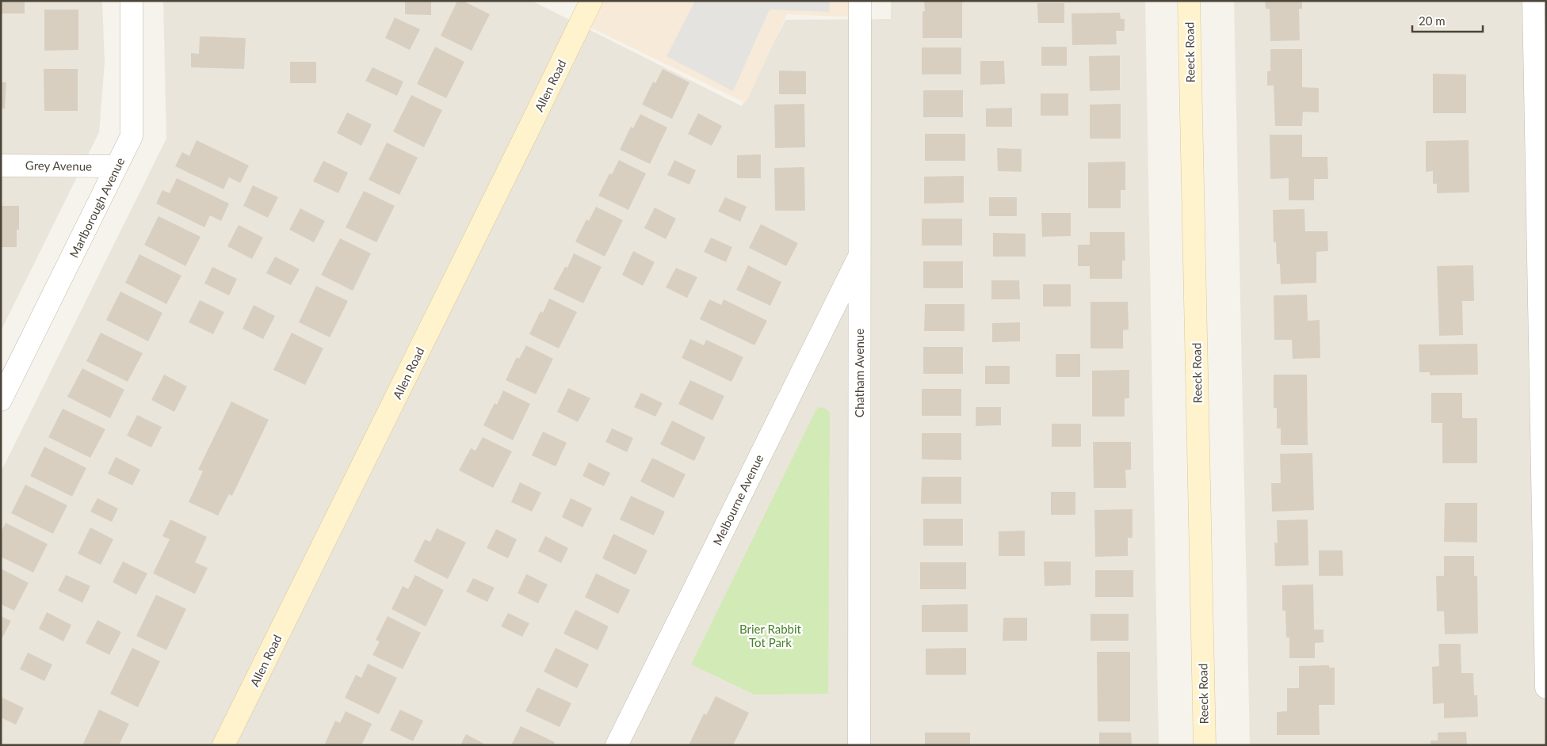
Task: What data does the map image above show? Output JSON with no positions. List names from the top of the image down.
{
  "streets": {
    "main road": ["Reeck Road", "Allen Road"],
    "street": [
      "Grey Avenue",
      "Marlborough Avenue",
      "Chatham Avenue",
      "Melbourne Avenue"
    ]
  },
  "crossings": [
    ["Grey Avenue", "Marlborough Avenue"],
    ["Chatham Avenue", "Melbourne Avenue"]
  ],
  "parks": ["Brier Rabbit Tot Park"],
  "scale_bar": "20 m"
}
